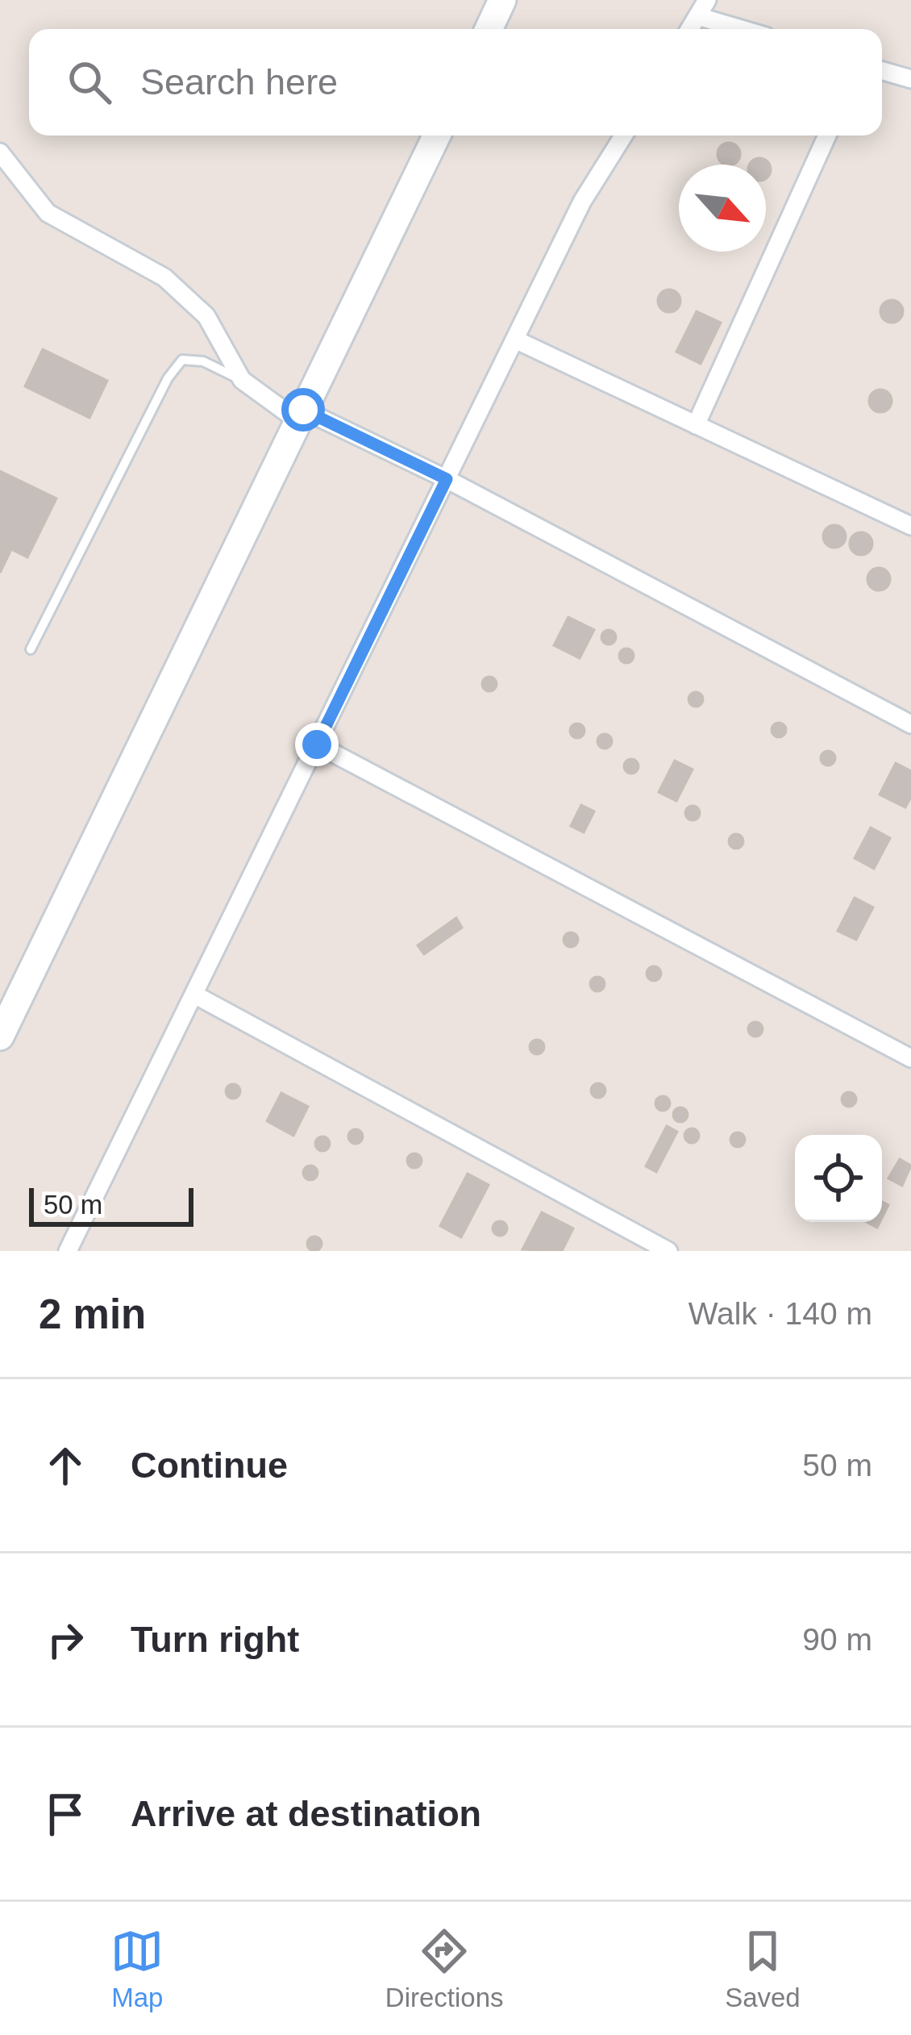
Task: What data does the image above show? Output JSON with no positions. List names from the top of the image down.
{
  "scale_bar": "50 m",
  "north": "bottom right",
  "page": {
    "search": "Search here",
    "scale": "50 m",
    "heading": ["2 min", "Walk · 140 m"],
    "list": [
      ["Continue", "50 m"],
      ["Turn right", "90 m"],
      "Arrive at destination"
    ],
    "nav": ["Map", "Directions", "Saved"]
  }
}
